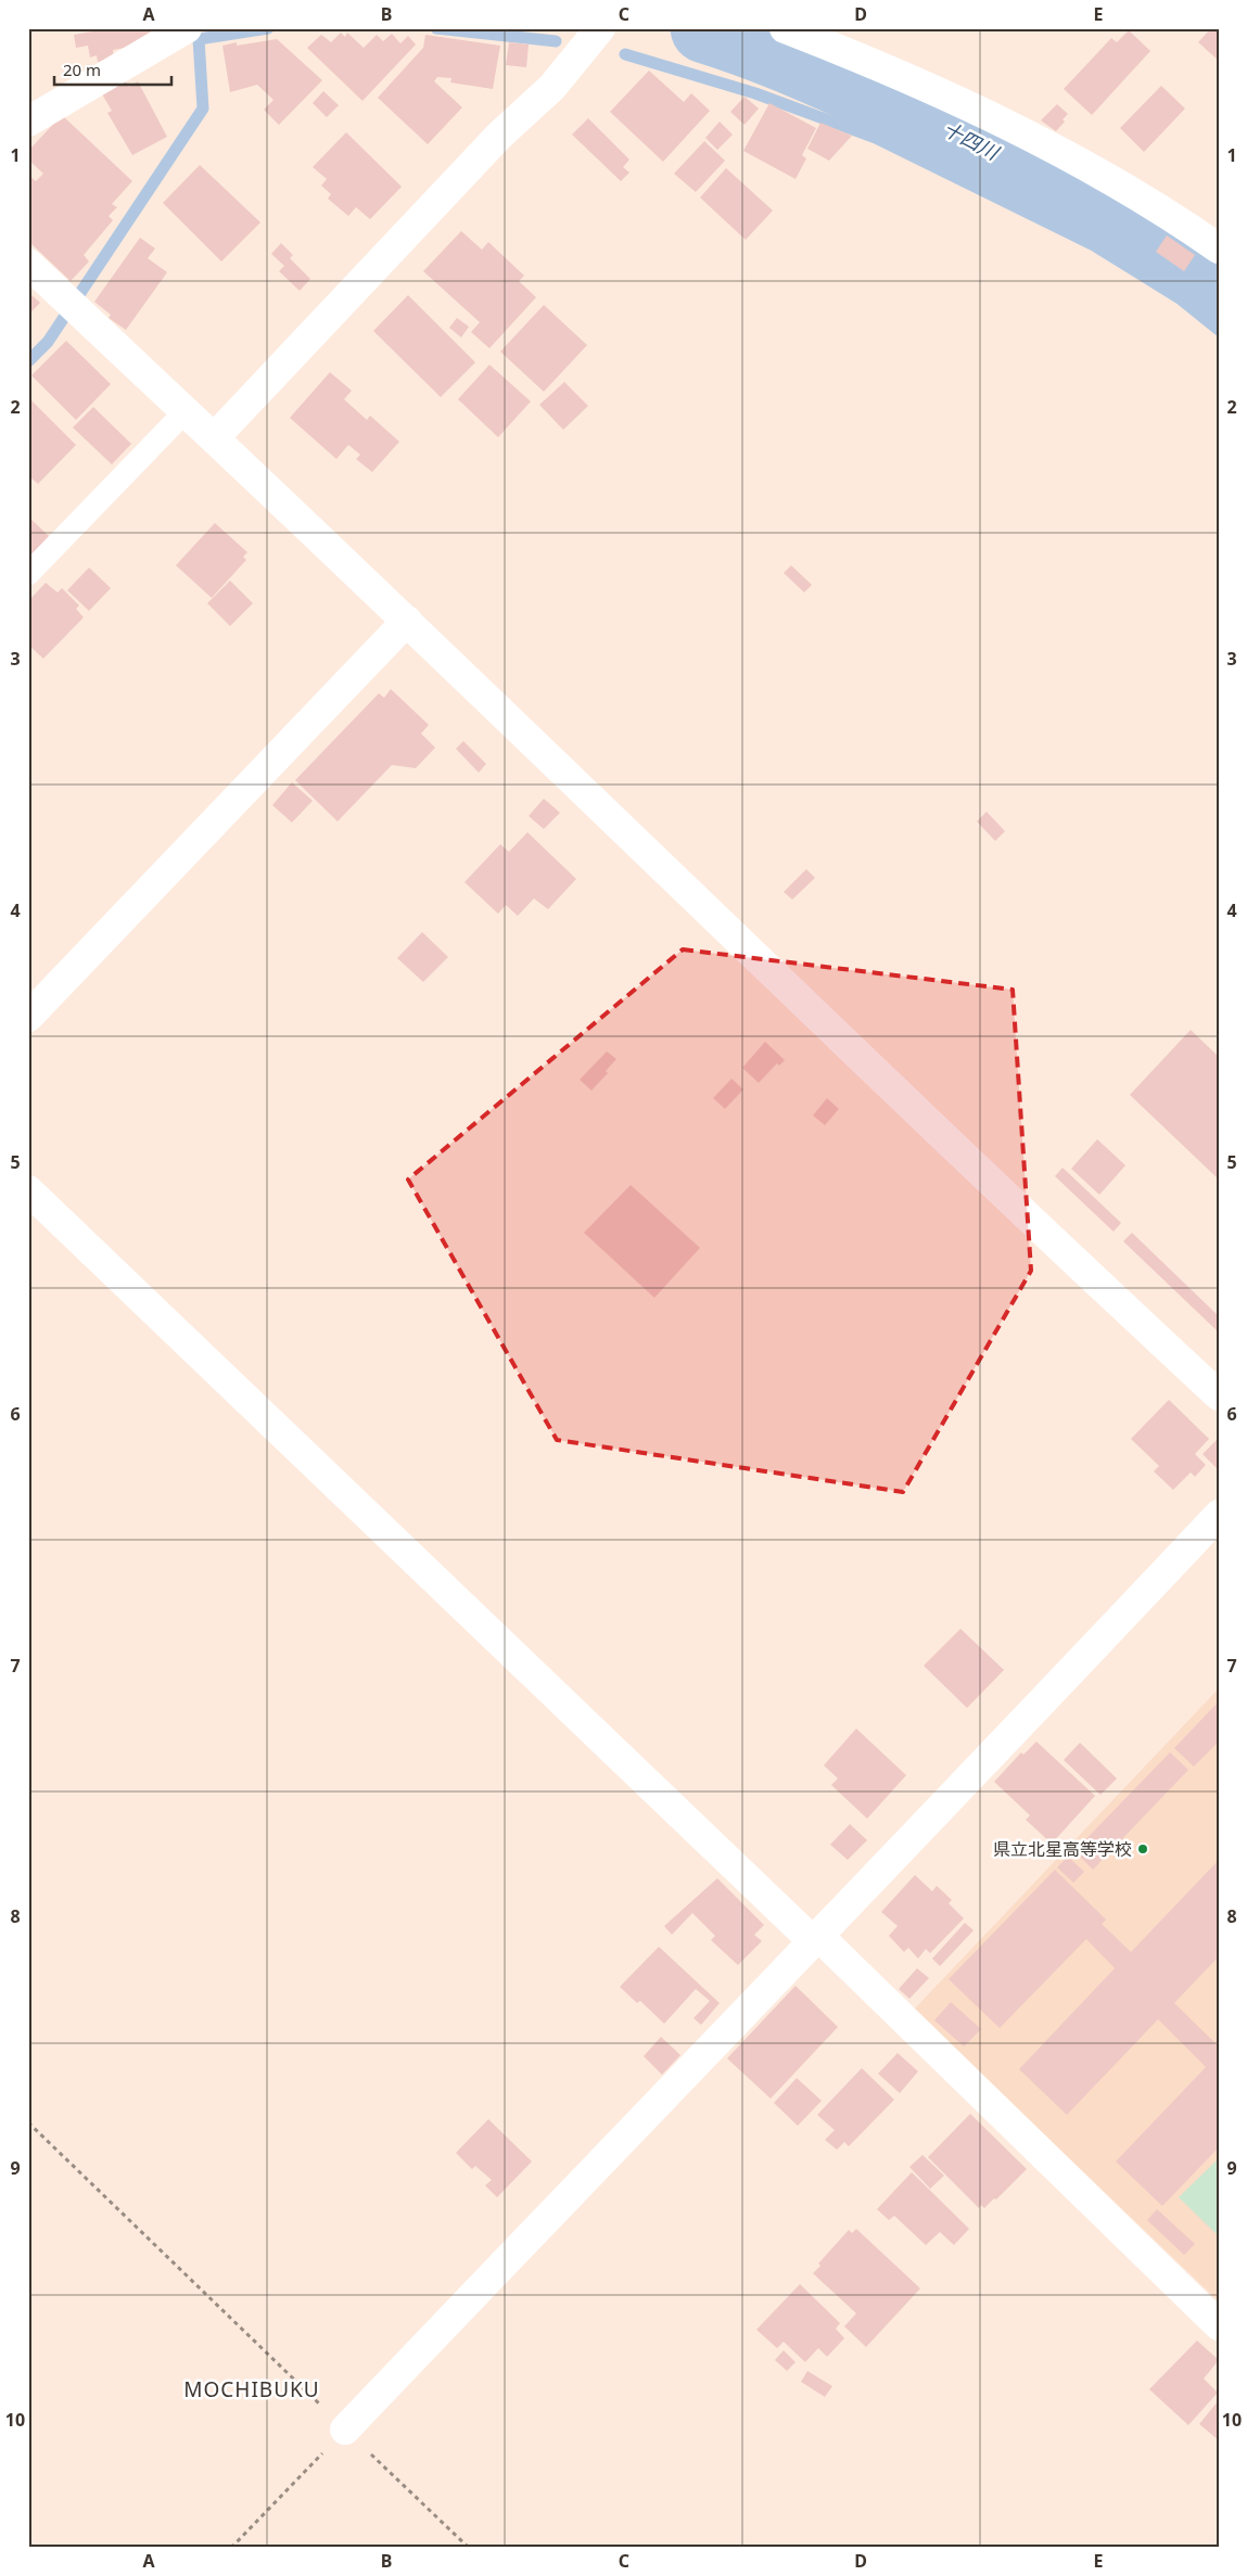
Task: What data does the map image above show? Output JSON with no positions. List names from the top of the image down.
{
  "districts": ["MOCHIBUKU"],
  "water": ["十四川"],
  "places": ["県立北星高等学校"],
  "scale_bar": "20 m",
  "grid": {
    "columns": [
      "A",
      "B",
      "C",
      "D",
      "E"
    ],
    "rows": [
      "1",
      "2",
      "3",
      "4",
      "5",
      "6",
      "7",
      "8",
      "9",
      "10"
    ]
  }
}
